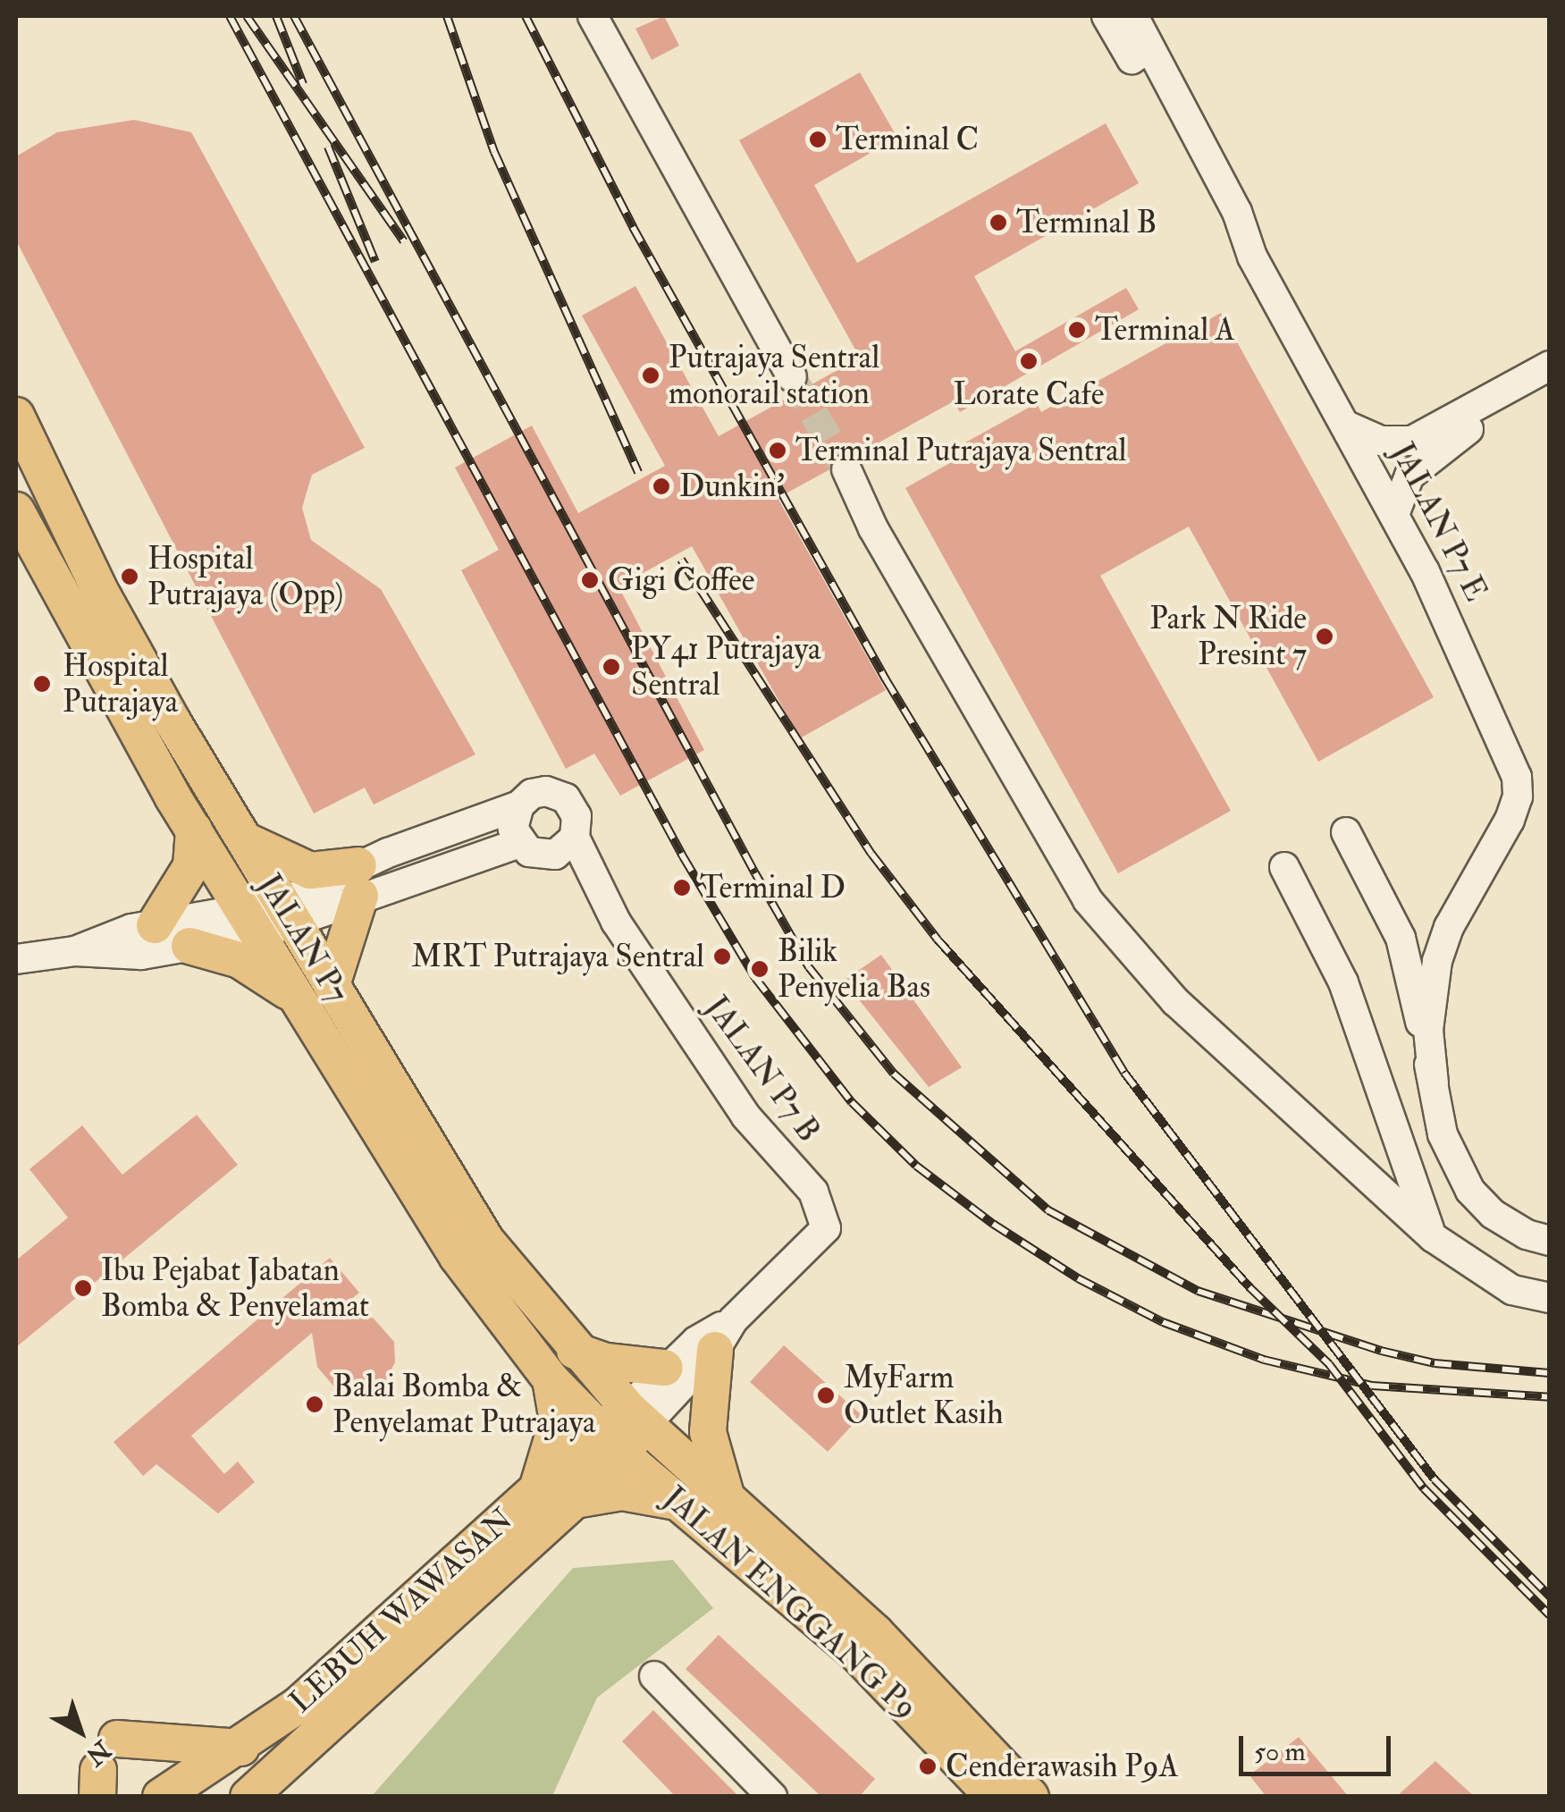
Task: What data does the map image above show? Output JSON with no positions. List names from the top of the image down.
{
  "streets": {
    "main road": ["JALAN P7", "JALAN ENGGANG P9", "LEBUH WAWASAN"],
    "street": ["JALAN P7 E", "JALAN P7 B"]
  },
  "crossings": [
    ["JALAN P7", "JALAN P7 B"],
    ["JALAN P7", "JALAN ENGGANG P9"],
    ["JALAN P7", "LEBUH WAWASAN"],
    ["JALAN P7 B", "JALAN ENGGANG P9"],
    ["JALAN P7 B", "LEBUH WAWASAN"],
    ["JALAN ENGGANG P9", "LEBUH WAWASAN"]
  ],
  "places": [
    "Terminal C",
    "Terminal B",
    "Terminal A",
    "Lorate Cafe",
    "Putrajaya Sentral monorail station",
    "Terminal Putrajaya Sentral",
    "Dunkin'",
    "Hospital Putrajaya (Opp)",
    "Gigi Coffee",
    "Park N Ride Presint 7",
    "PY41 Putrajaya Sentral",
    "Hospital Putrajaya",
    "Terminal D",
    "MRT Putrajaya Sentral",
    "Bilik Penyelia Bas",
    "Ibu Pejabat Jabatan Bomba & Penyelamat",
    "MyFarm Outlet Kasih",
    "Balai Bomba & Penyelamat Putrajaya",
    "Cenderawasih P9A"
  ],
  "scale_bar": "50 m",
  "north": "bottom right"
}
